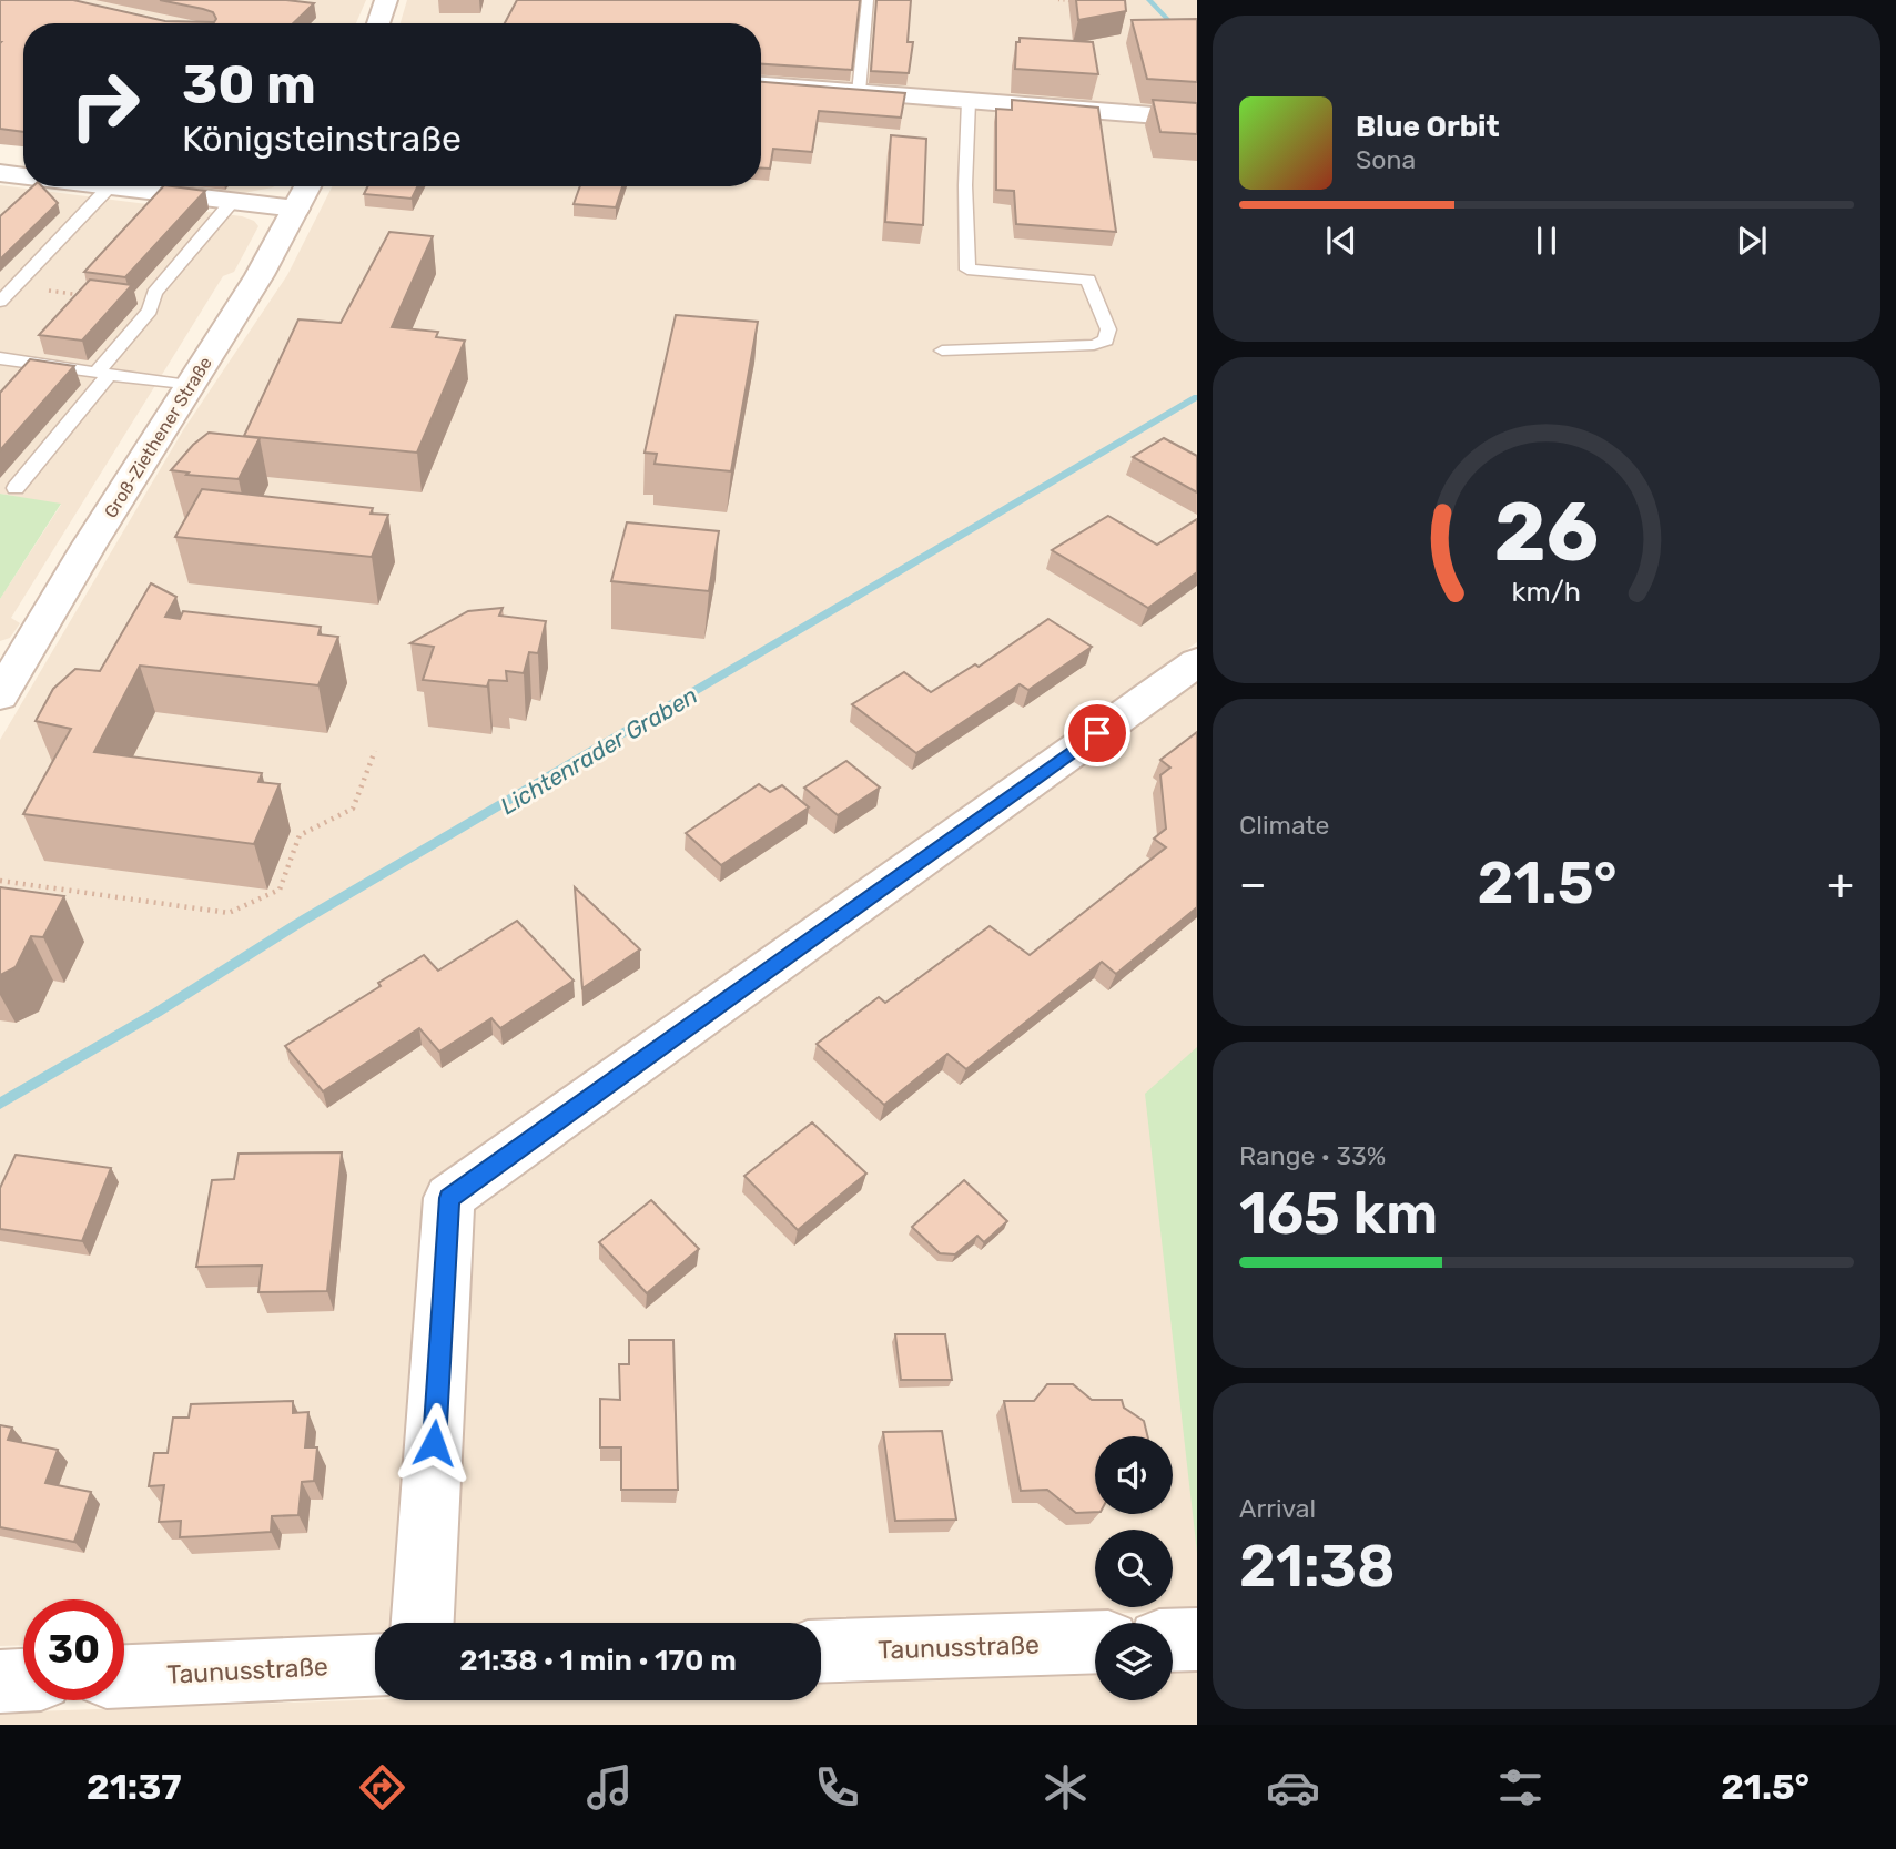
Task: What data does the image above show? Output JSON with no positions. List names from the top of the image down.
{
  "streets": {
    "street": ["Groß-Ziethener Straße", "Taunusstraße"]
  },
  "water": ["Lichtenrader Graben"],
  "page": {
    "turn": ["30 m", "Königsteinstraße"],
    "song": ["Blue Orbit", "Sona"],
    "tile": [
      "Climate",
      ["Range · 33%", "165 km"],
      ["Arrival", "21:38"]
    ],
    "heat": ["−", "21.5°", "+"],
    "limit": "30",
    "trip": "21:38 · 1 min · 170 m",
    "tabs": ["21:37", "21.5°"],
    "gauge": ["26", "km/h"]
  }
}
